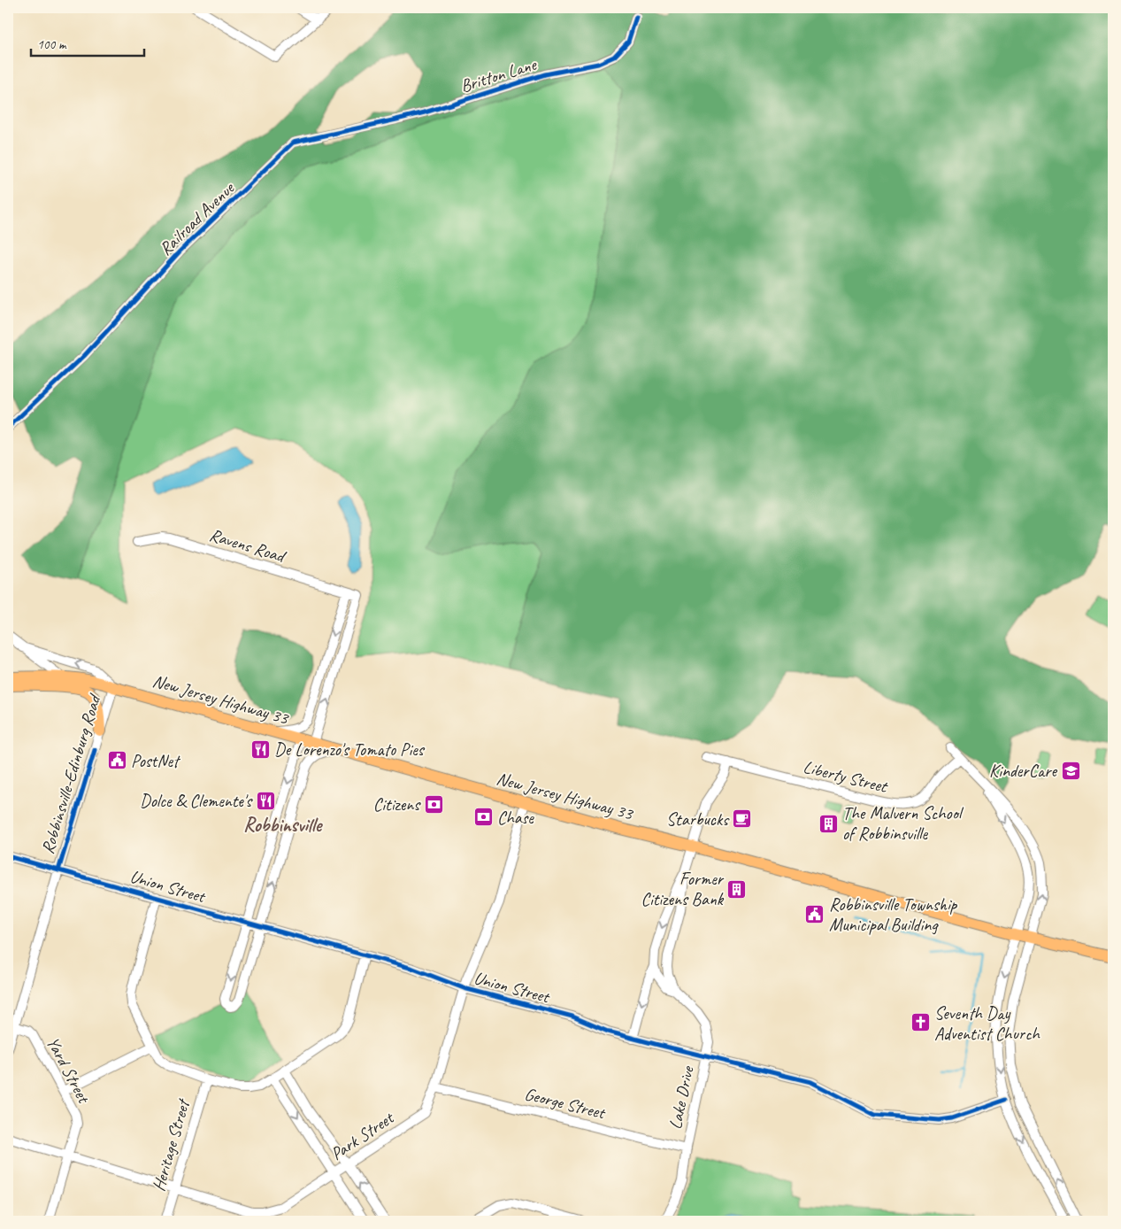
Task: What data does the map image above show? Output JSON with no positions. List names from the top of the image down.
{
  "streets": {
    "main road": ["New Jersey Highway 33"],
    "street": [
      "Britton Lane",
      "Railroad Avenue",
      "Ravens Road",
      "Robbinsville-Edinburg Road",
      "Liberty Street",
      "Union Street",
      "Yard Street",
      "Lake Drive",
      "George Street",
      "Park Street",
      "Heritage Street"
    ]
  },
  "crossings": [
    ["Britton Lane", "Railroad Avenue"],
    ["New Jersey Highway 33", "Robbinsville-Edinburg Road"],
    ["New Jersey Highway 33", "Lake Drive"],
    ["New Jersey Highway 33", "Park Street"],
    ["Robbinsville-Edinburg Road", "Union Street"],
    ["Robbinsville-Edinburg Road", "Yard Street"],
    ["Liberty Street", "Lake Drive"],
    ["Union Street", "Lake Drive"],
    ["Union Street", "Park Street"],
    ["Yard Street", "Park Street"],
    ["Lake Drive", "George Street"],
    ["George Street", "Park Street"],
    ["Park Street", "Heritage Street"]
  ],
  "districts": ["Robbinsville"],
  "places": {
    "restaurant": ["De Lorenzo's Tomato Pies", "Dolce & Clemente's"],
    "public building": ["PostNet", "Robbinsville Township Municipal Building"],
    "school or university": ["KinderCare"],
    "bank": ["Citizens", "Chase"],
    "cafe": ["Starbucks"],
    "building": ["The Malvern School of Robbinsville", "Former Citizens Bank"],
    "church": ["Seventh Day Adventist Church"]
  },
  "scale_bar": "100 m"
}
